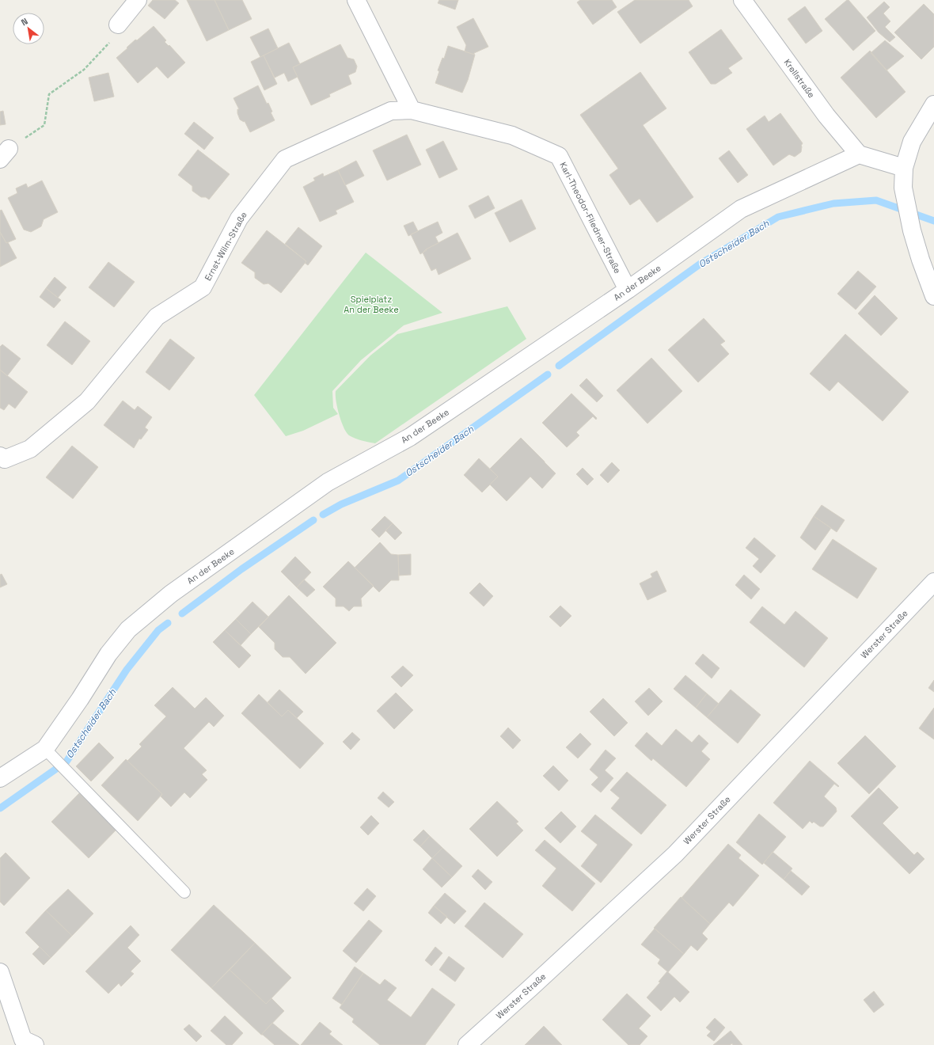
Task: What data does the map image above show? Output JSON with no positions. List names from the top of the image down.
{
  "streets": {
    "street": [
      "Krellstraße",
      "Karl-Theodor-Fliedner-Straße",
      "Ernst-Wilm-Straße",
      "An der Beeke",
      "Werster Straße"
    ]
  },
  "crossings": [
    ["Krellstraße", "An der Beeke"],
    ["Karl-Theodor-Fliedner-Straße", "Ernst-Wilm-Straße"],
    ["Karl-Theodor-Fliedner-Straße", "An der Beeke"]
  ],
  "water": ["Ostscheider Bach"],
  "parks": ["Spielplatz An der Beeke"],
  "north": "top left"
}
